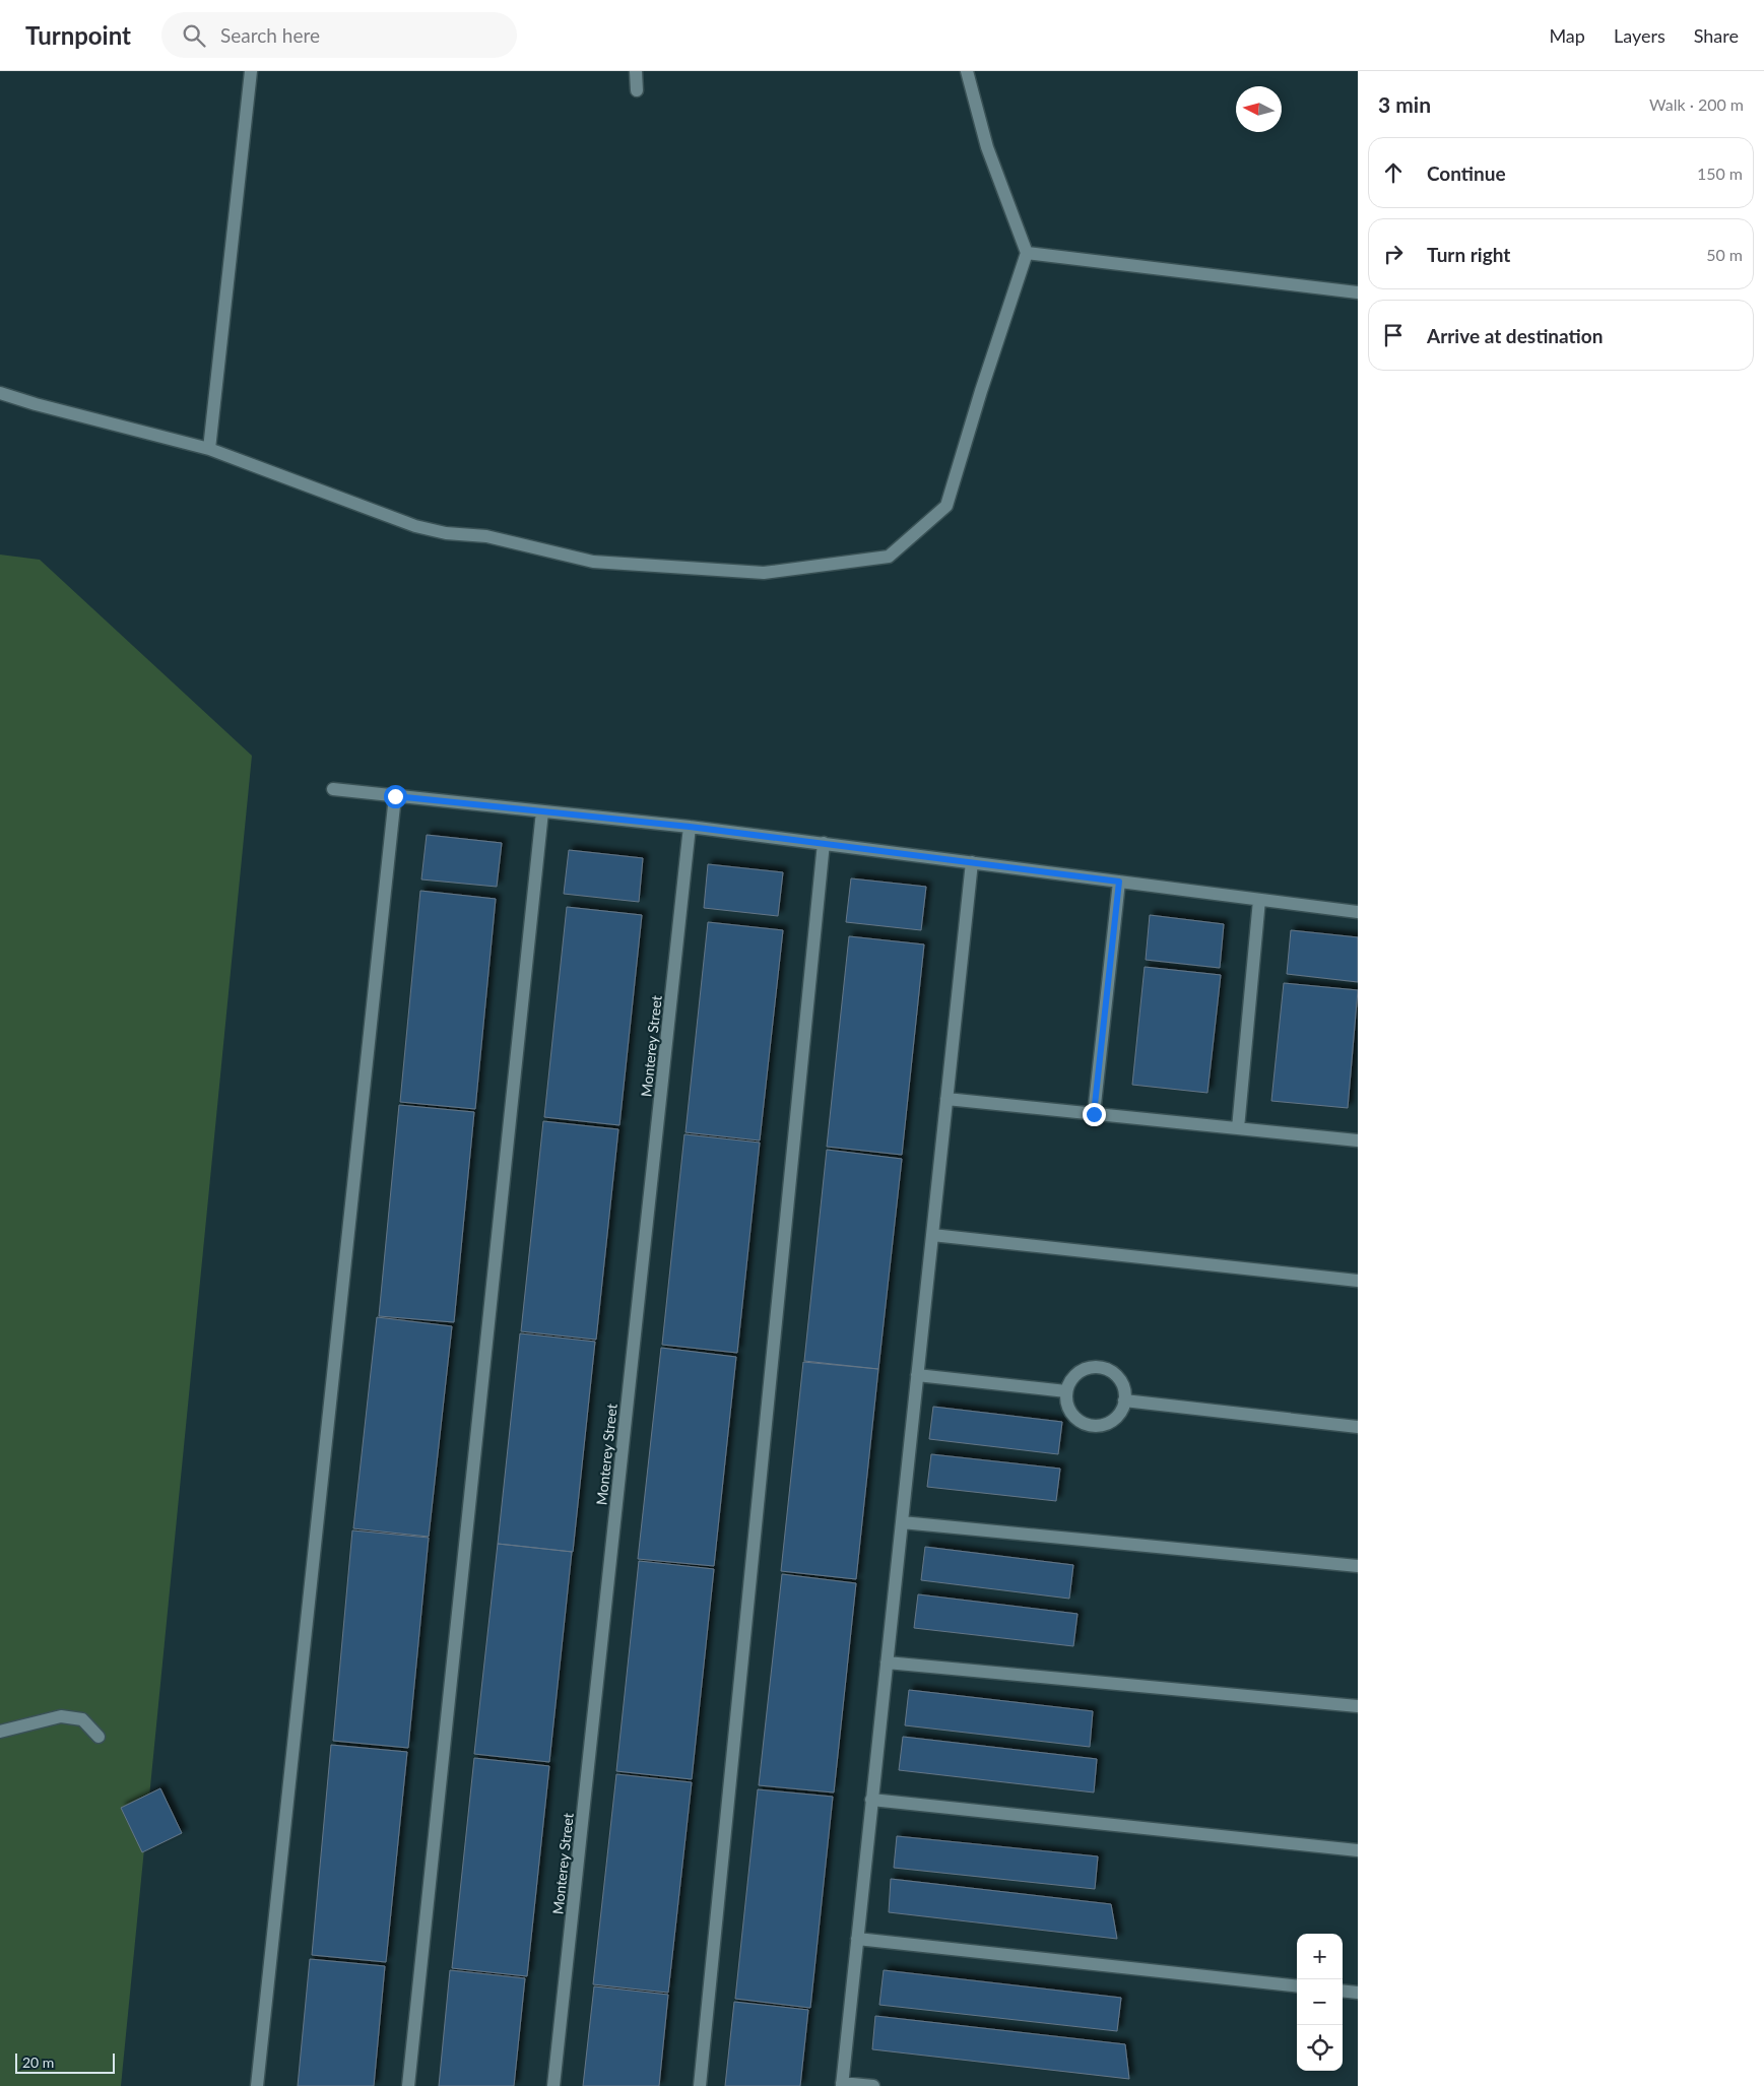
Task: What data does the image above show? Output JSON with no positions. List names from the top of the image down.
{
  "streets": {
    "street": ["Monterey Street"]
  },
  "scale_bar": "20 m",
  "north": "left",
  "page": {
    "header": "Turnpoint",
    "search": "Search here",
    "nav": ["Map", "Layers", "Share"],
    "heading": ["3 min", "Walk · 200 m"],
    "list": [
      ["Continue", "150 m"],
      ["Turn right", "50 m"],
      "Arrive at destination"
    ],
    "map_buttons": ["+", "−"],
    "scale": "20 m"
  }
}
